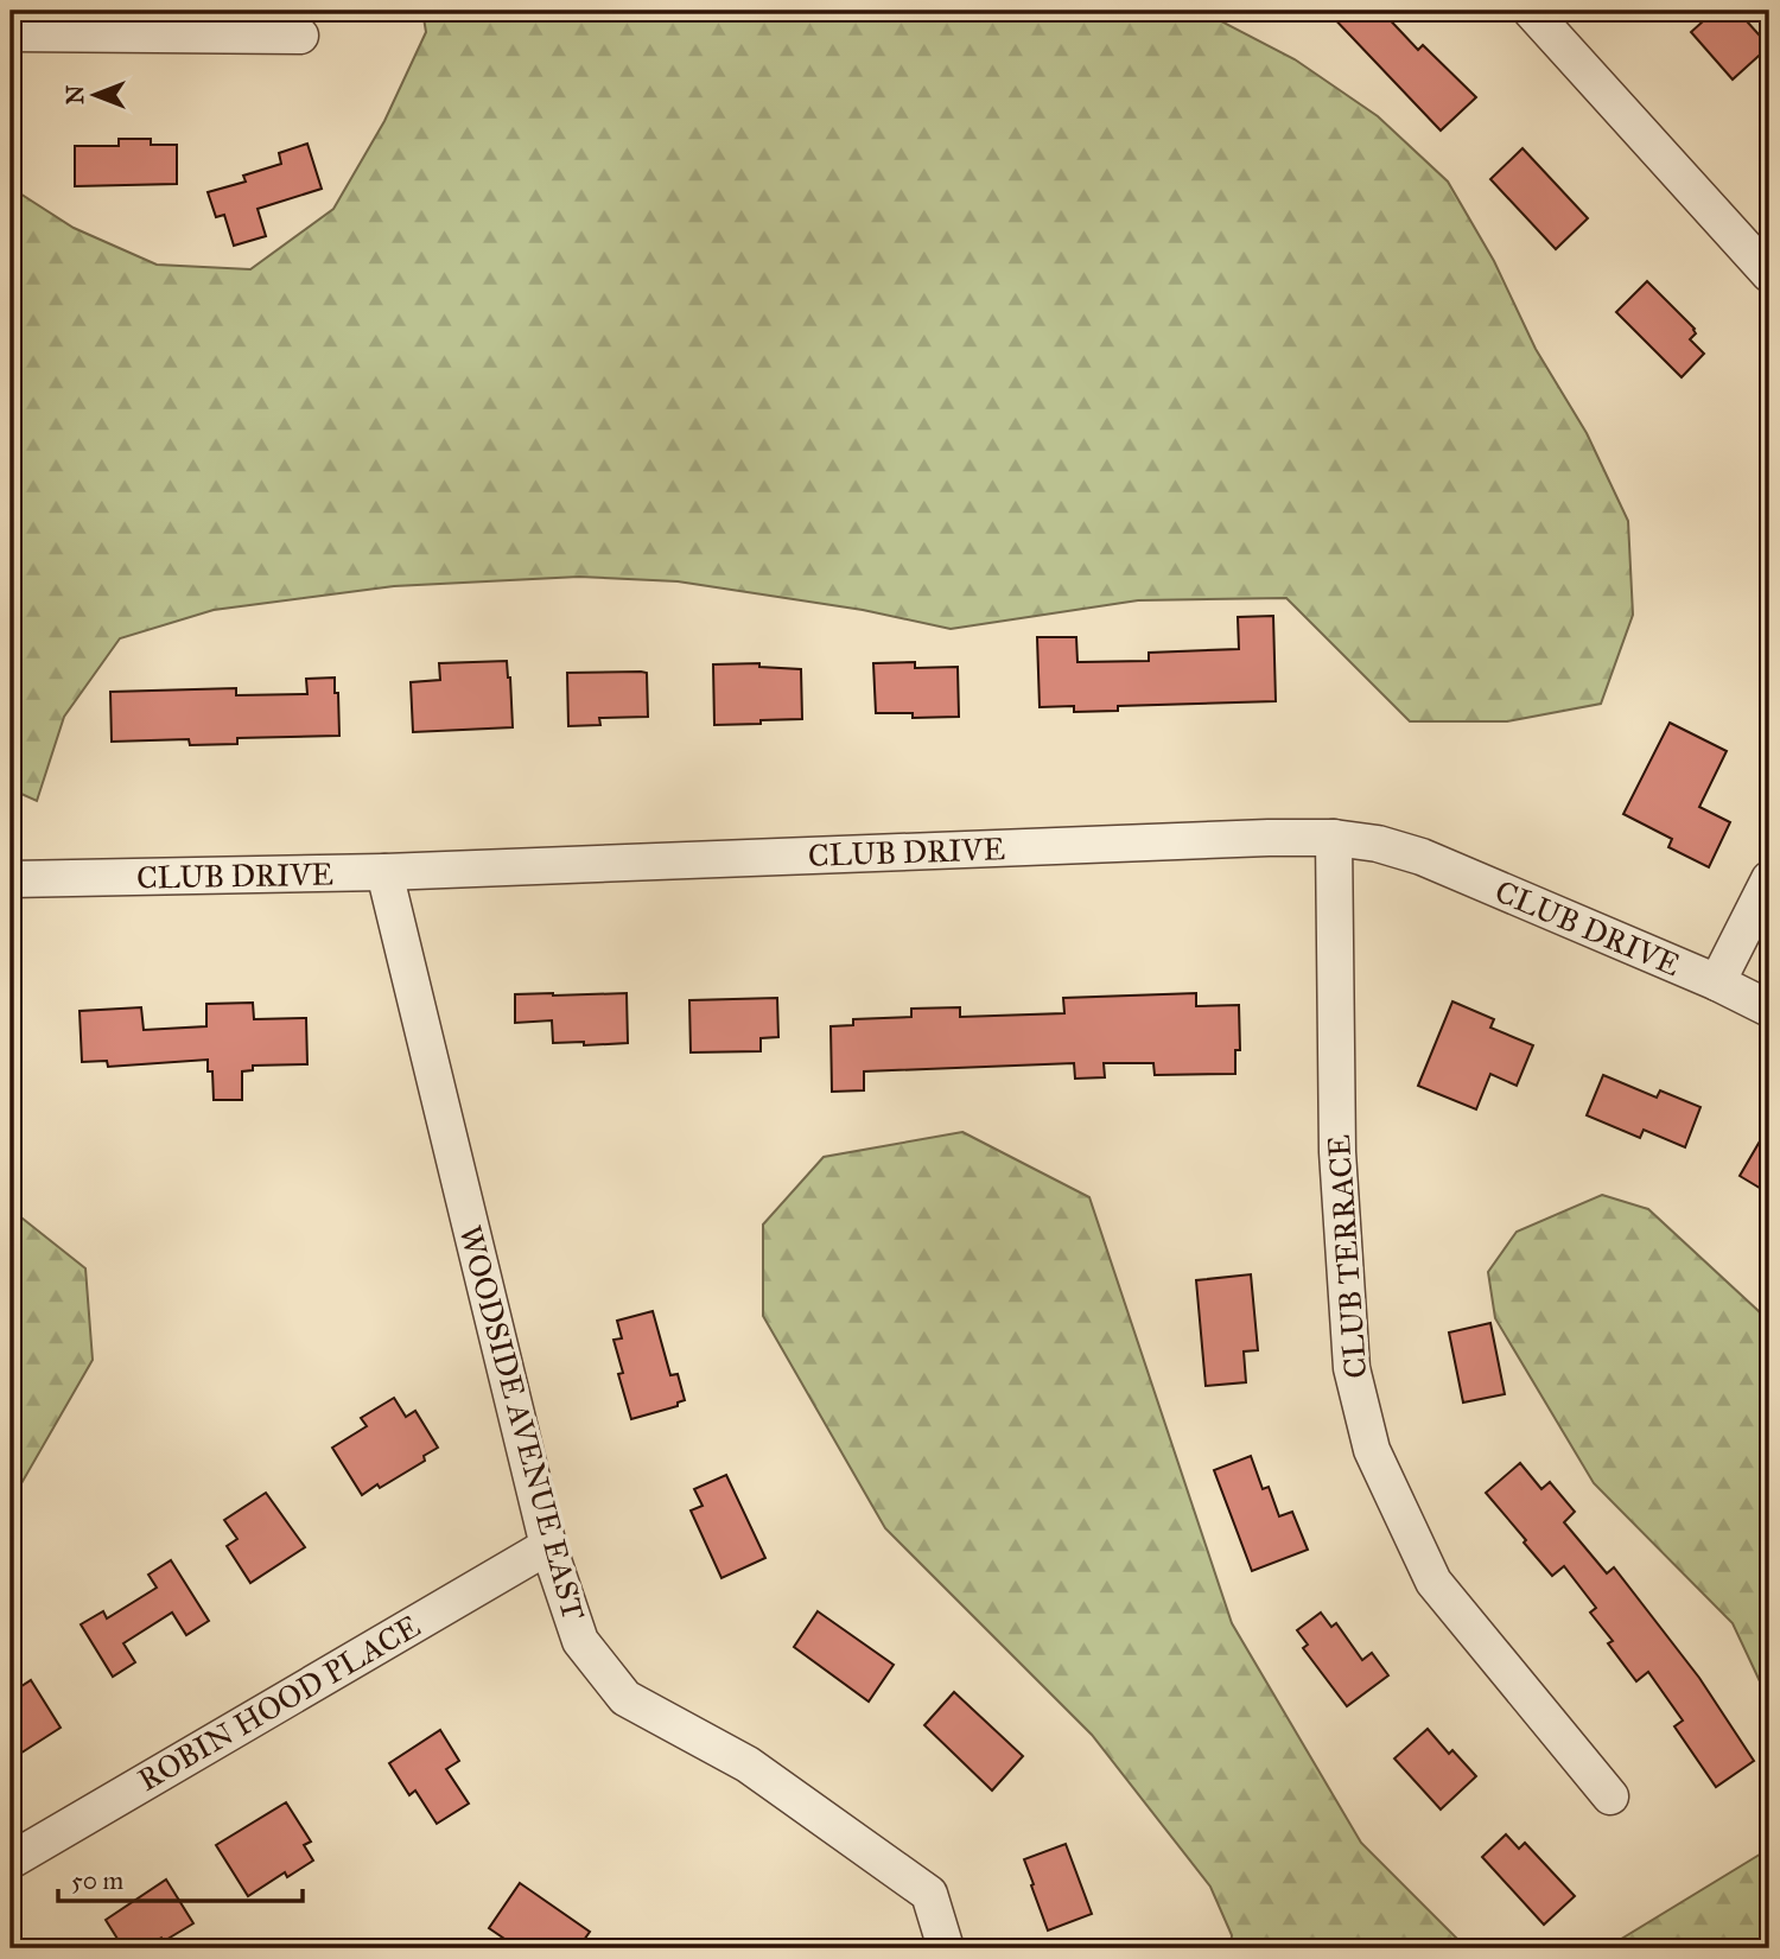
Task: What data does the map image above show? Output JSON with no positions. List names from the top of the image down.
{
  "streets": {
    "street": [
      "CLUB DRIVE",
      "CLUB TERRACE",
      "WOODSIDE AVENUE EAST",
      "ROBIN HOOD PLACE"
    ]
  },
  "crossings": [
    ["CLUB DRIVE", "CLUB TERRACE"],
    ["CLUB DRIVE", "WOODSIDE AVENUE EAST"],
    ["WOODSIDE AVENUE EAST", "ROBIN HOOD PLACE"]
  ],
  "scale_bar": "50 m",
  "north": "left"
}
